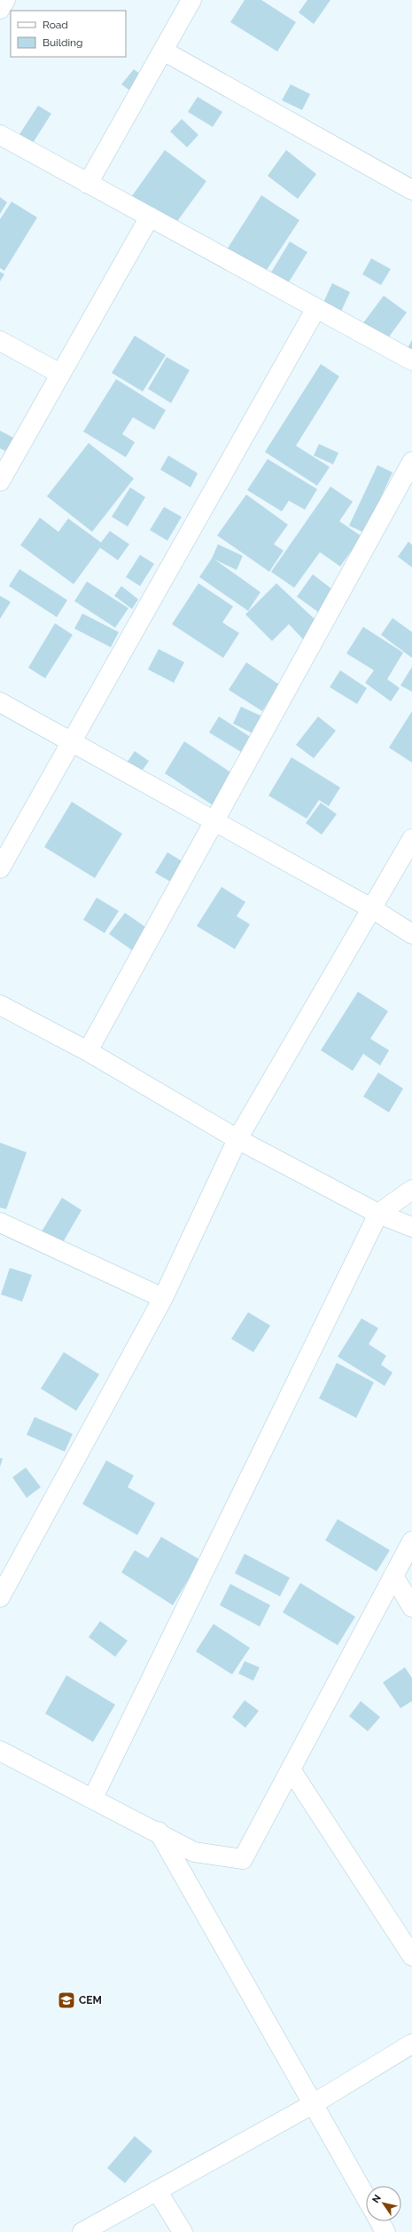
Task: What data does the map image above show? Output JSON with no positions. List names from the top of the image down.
{
  "places": {
    "school or university": ["CEM"]
  },
  "legend": ["Road", "Building"],
  "north": "top left"
}
